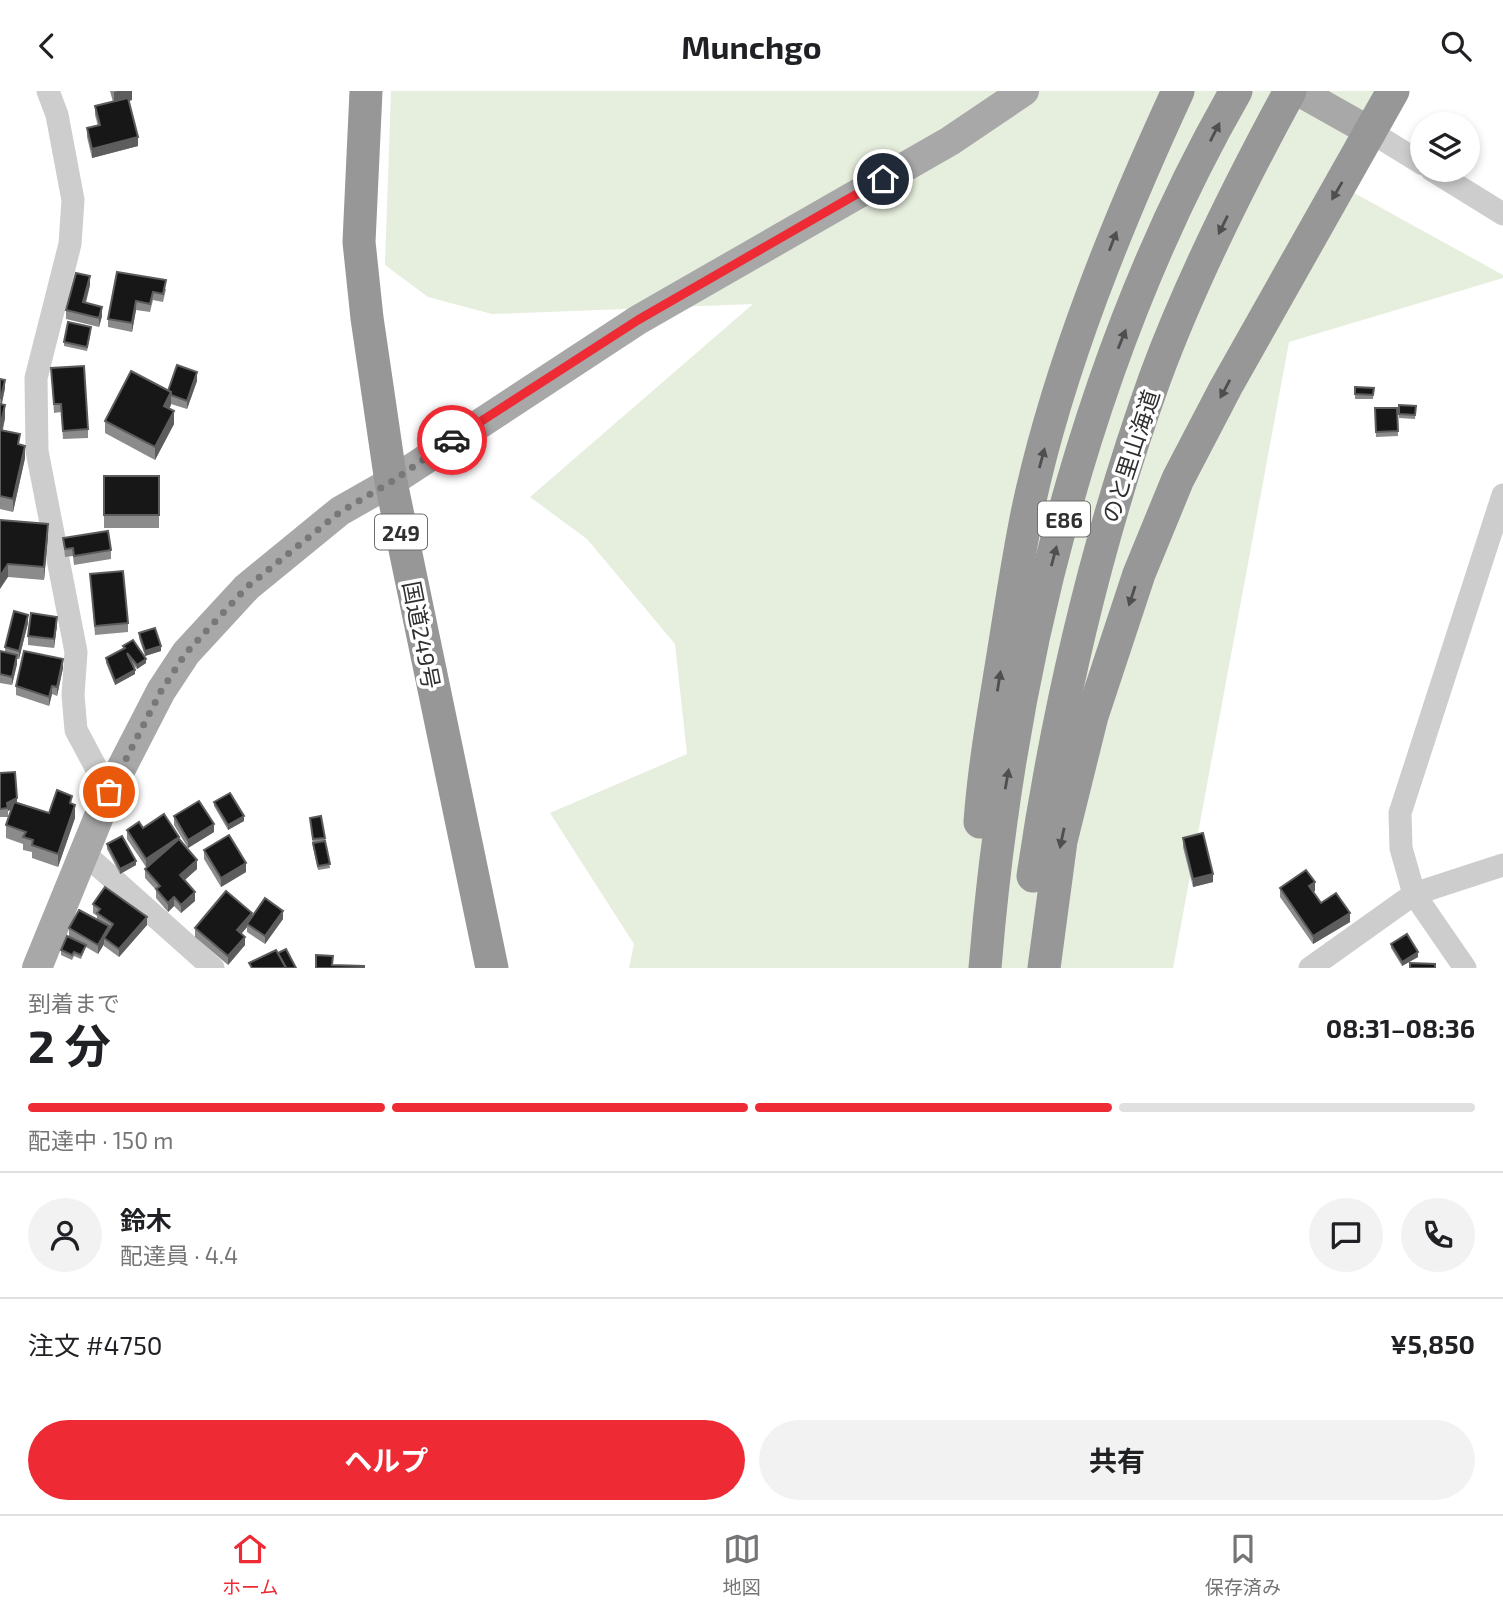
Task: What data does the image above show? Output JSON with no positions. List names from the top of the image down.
{
  "streets": {
    "highway": [
      "のと里山海道",
      "E86",
      "249",
      "国道249号"
    ]
  },
  "page": {
    "header": "Munchgo",
    "heading": ["2 分", "到着まで", "08:31–08:36"],
    "panel": [
      "鈴木",
      "配達員 · 4.4",
      "注文 #4750",
      "¥5,850"
    ],
    "bar": "配達中 · 150 m",
    "buttons": ["ヘルプ", "共有"],
    "tabs": ["ホーム", "地図", "保存済み"]
  }
}
